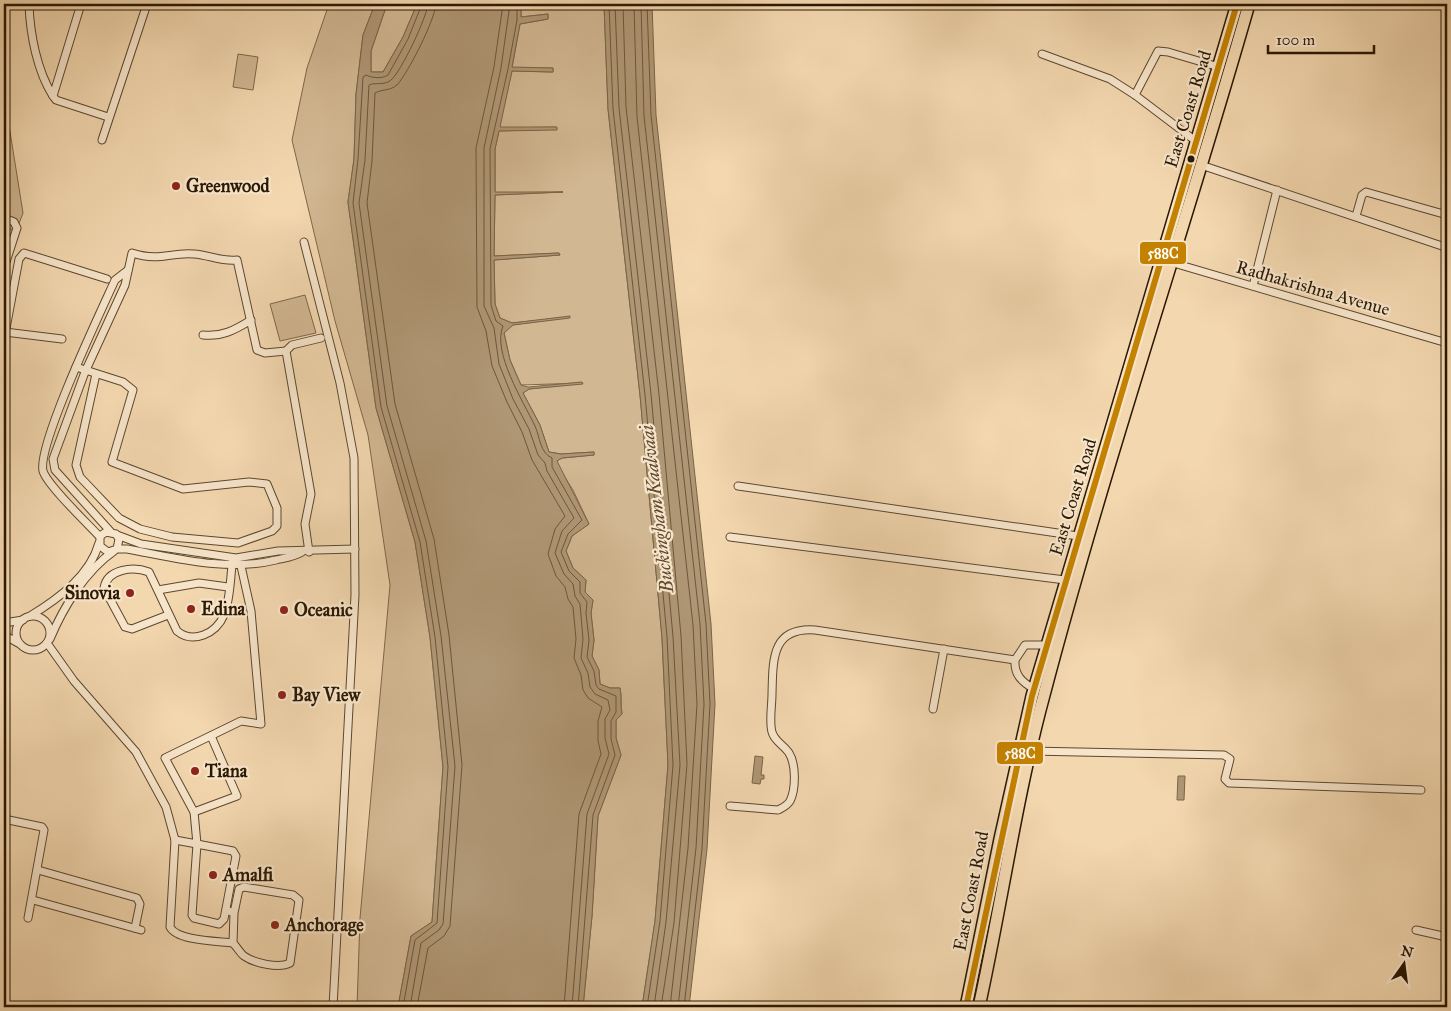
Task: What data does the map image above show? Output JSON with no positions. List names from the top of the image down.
{
  "streets": {
    "main road": ["East Coast Road"],
    "street": ["Radhakrishna Avenue"]
  },
  "crossings": [
    ["East Coast Road", "Radhakrishna Avenue"]
  ],
  "water": ["Buckingham Kaalvaai"],
  "places": [
    "Greenwood",
    "Sinovia",
    "Edina",
    "Oceanic",
    "Bay View",
    "Tiana",
    "Amalfi",
    "Anchorage"
  ],
  "lines": ["transit line 588C"],
  "scale_bar": "100 m",
  "north": "top"
}
